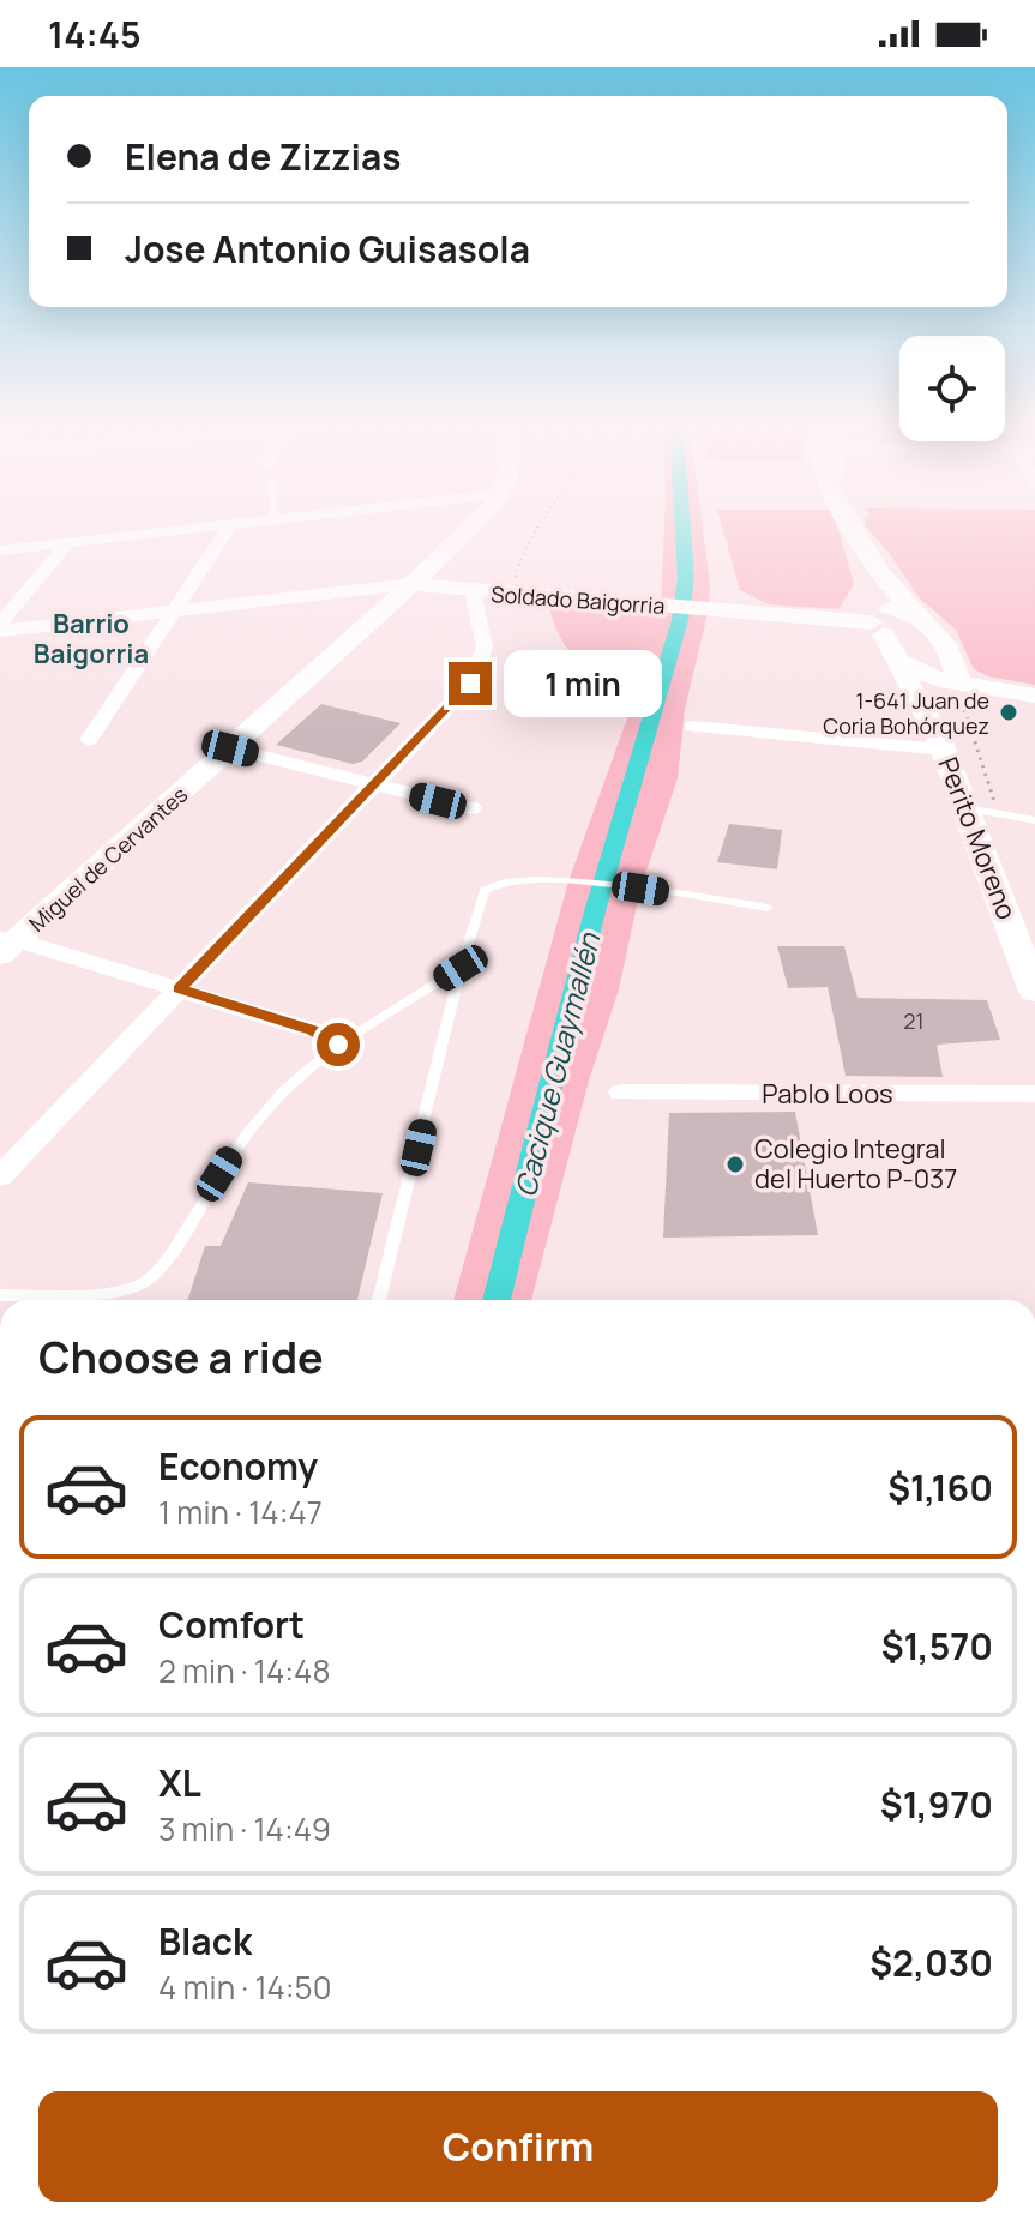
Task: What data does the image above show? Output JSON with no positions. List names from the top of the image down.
{
  "streets": {
    "main road": ["Soldado Baigorria", "Perito Moreno", "Miguel de Cervantes"],
    "street": ["Pablo Loos"]
  },
  "crossings": [
    ["Soldado Baigorria", "Perito Moreno"],
    ["Soldado Baigorria", "Miguel de Cervantes"]
  ],
  "districts": ["Barrio Baigorria"],
  "water": ["Cacique Guaymallén"],
  "places": ["1-641 Juan de Coria Bohórquez", "Colegio Integral del Huerto P-037"],
  "house_numbers": ["21"],
  "page": {
    "status": "14:45",
    "banner": ["Elena de Zizzias", "Jose Antonio Guisasola"],
    "bubble": "1 min",
    "heading": "Choose a ride",
    "list": [
      {
        "name": "Economy",
        "note": "1 min · 14:47",
        "value": "$1,160"
      },
      {
        "name": "Comfort",
        "note": "2 min · 14:48",
        "value": "$1,570"
      },
      {
        "name": "XL",
        "note": "3 min · 14:49",
        "value": "$1,970"
      },
      {
        "name": "Black",
        "note": "4 min · 14:50",
        "value": "$2,030"
      }
    ],
    "buttons": "Confirm"
  }
}
